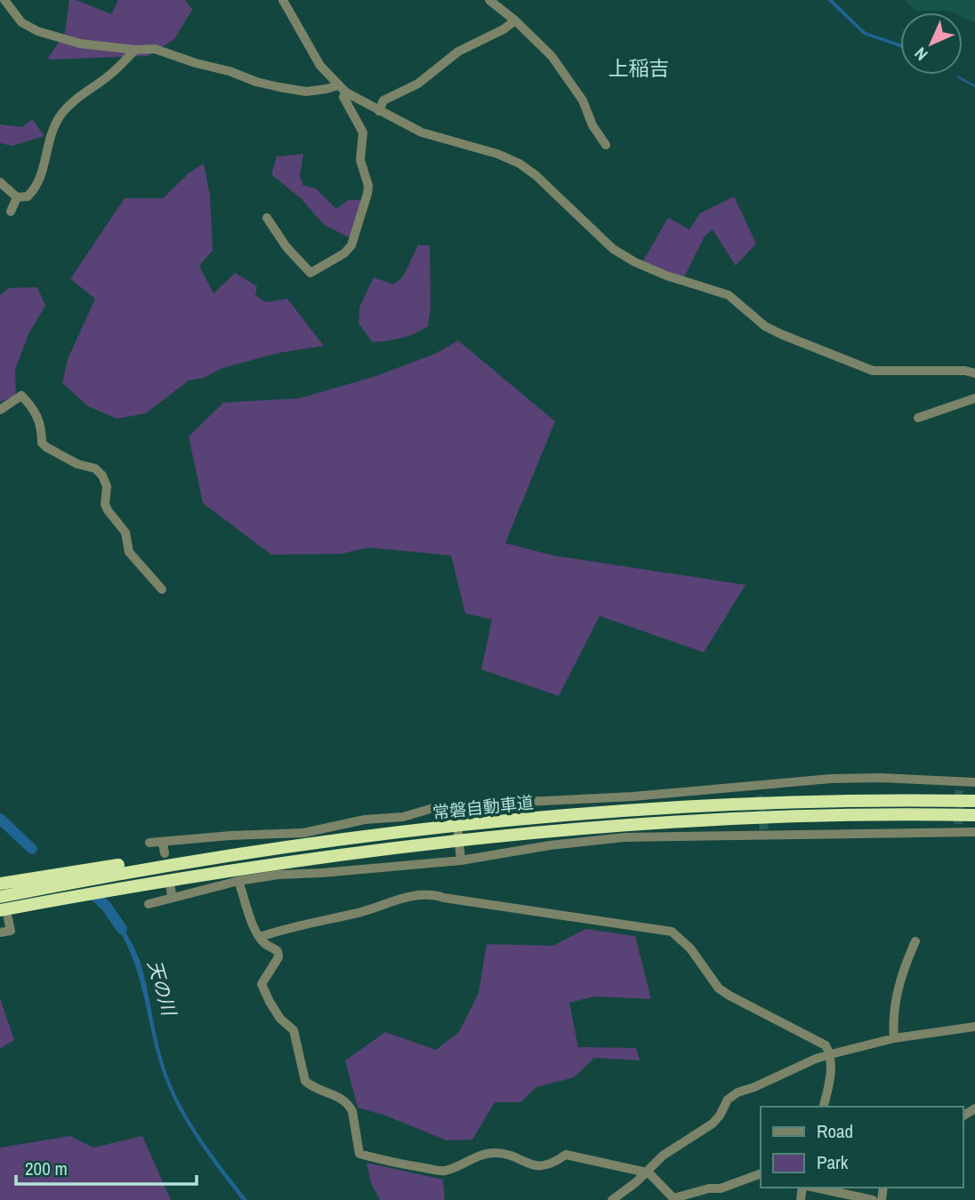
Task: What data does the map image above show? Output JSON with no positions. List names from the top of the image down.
{
  "streets": {
    "highway": ["常磐自動車道"]
  },
  "districts": ["上稲吉"],
  "water": ["天の川"],
  "legend": ["Road", "Park"],
  "scale_bar": "200 m",
  "north": "bottom left"
}
